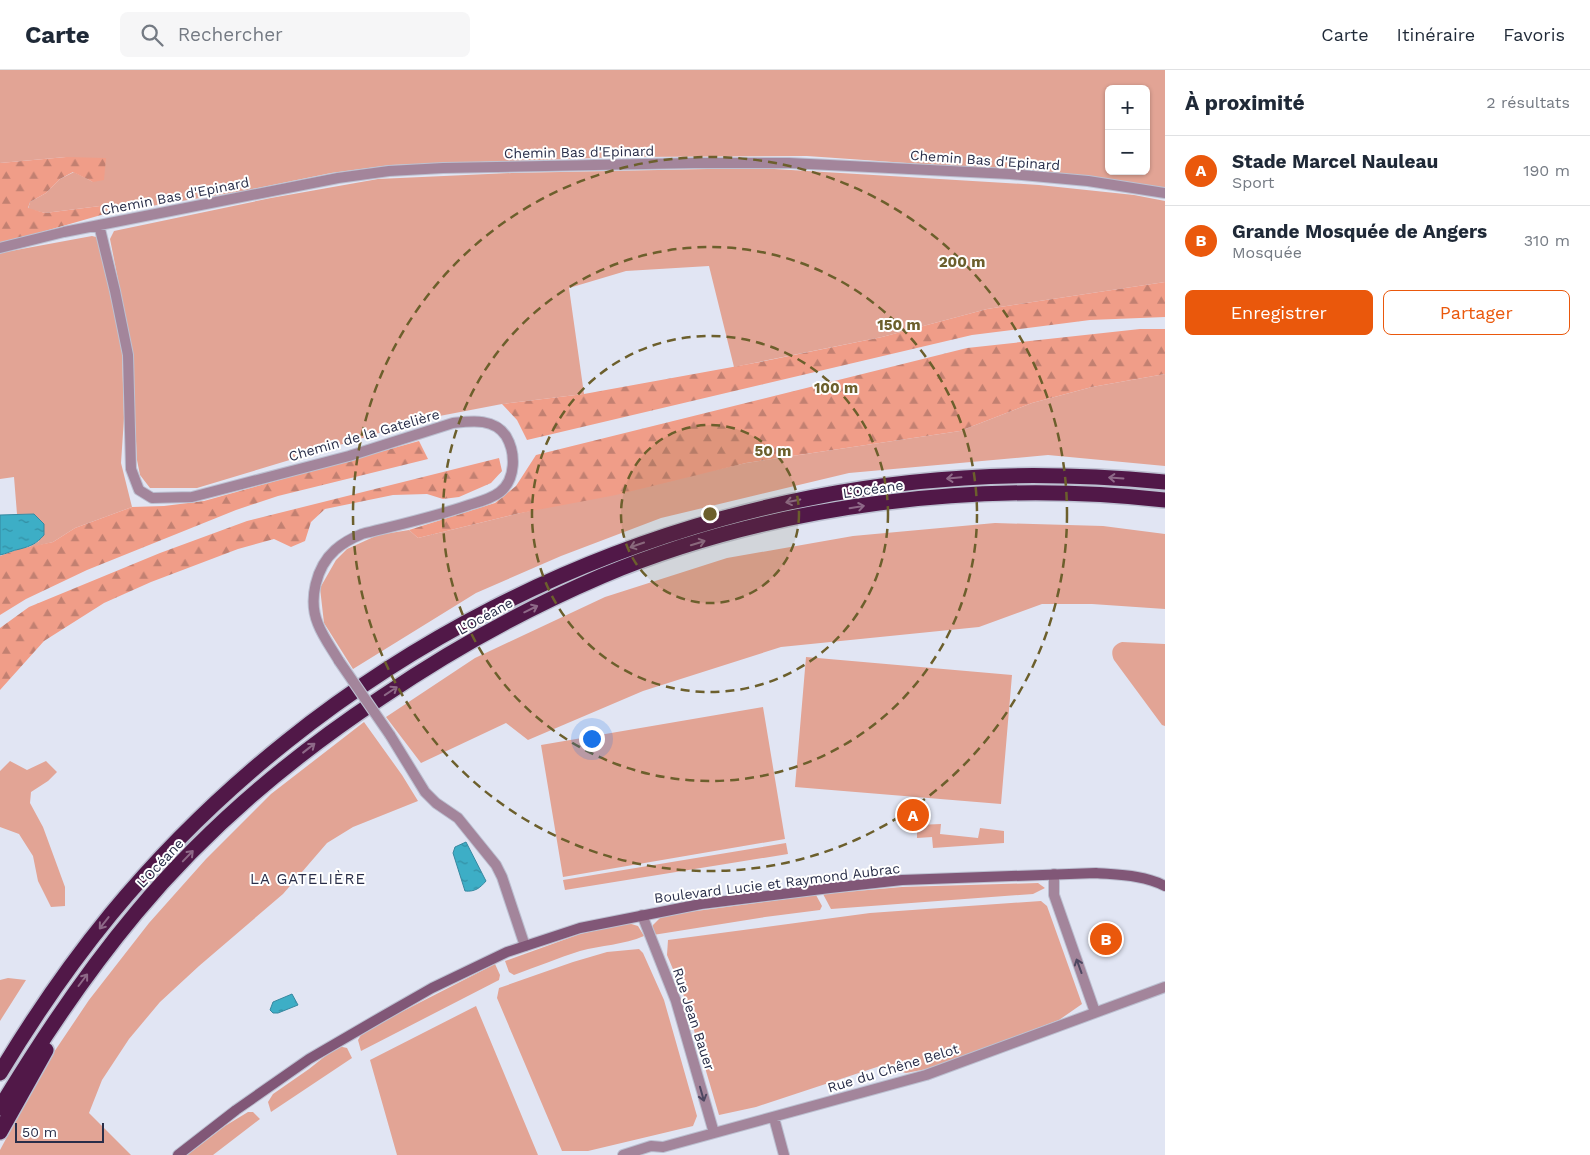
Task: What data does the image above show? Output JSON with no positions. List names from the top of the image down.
{
  "streets": {
    "highway": ["L’Océane"],
    "street": [
      "Chemin Bas d'Epinard",
      "Chemin de la Gatelière",
      "Boulevard Lucie et Raymond Aubrac",
      "Rue Jean Bauer",
      "Rue du Chêne Belot"
    ]
  },
  "crossings": [
    ["Chemin Bas d'Epinard", "Chemin de la Gatelière"],
    ["Chemin de la Gatelière", "Boulevard Lucie et Raymond Aubrac"],
    ["Boulevard Lucie et Raymond Aubrac", "Rue Jean Bauer"],
    ["Rue Jean Bauer", "Rue du Chêne Belot"]
  ],
  "one_way": ["Rue Jean Bauer"],
  "districts": ["LA GATELIÈRE"],
  "scale_bar": "50 m",
  "page": {
    "header": "Carte",
    "search": "Rechercher",
    "nav": ["Carte", "Itinéraire", "Favoris"],
    "heading": ["À proximité", "2 résultats"],
    "map_buttons": ["+", "−"],
    "list": [
      {
        "mark": "A",
        "name": "Stade Marcel Nauleau",
        "note": "Sport",
        "value": "190 m"
      },
      {
        "mark": "B",
        "name": "Grande Mosquée de Angers",
        "note": "Mosquée",
        "value": "310 m"
      }
    ],
    "buttons": ["Enregistrer", "Partager"],
    "pins": ["A", "B"],
    "scale": "50 m"
  },
  "rings": [
    "200 m",
    "150 m",
    "100 m",
    "50 m"
  ]
}
